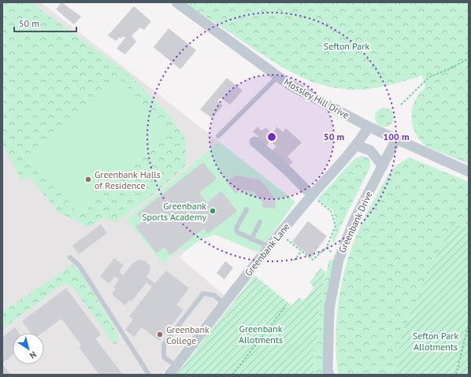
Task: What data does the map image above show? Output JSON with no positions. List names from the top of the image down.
{
  "streets": {
    "street": ["Mossley Hill Drive", "Greenbank Drive", "Greenbank Lane"]
  },
  "crossings": [
    ["Mossley Hill Drive", "Greenbank Drive"],
    ["Mossley Hill Drive", "Greenbank Lane"]
  ],
  "parks": ["Sefton Park", "Greenbank Allotments", "Sefton Park Allotments"],
  "places": ["Greenbank Halls of Residence", "Greenbank Sports Academy", "Greenbank College"],
  "scale_bar": "50 m",
  "north": "bottom right",
  "rings": ["50 m", "100 m"]
}
